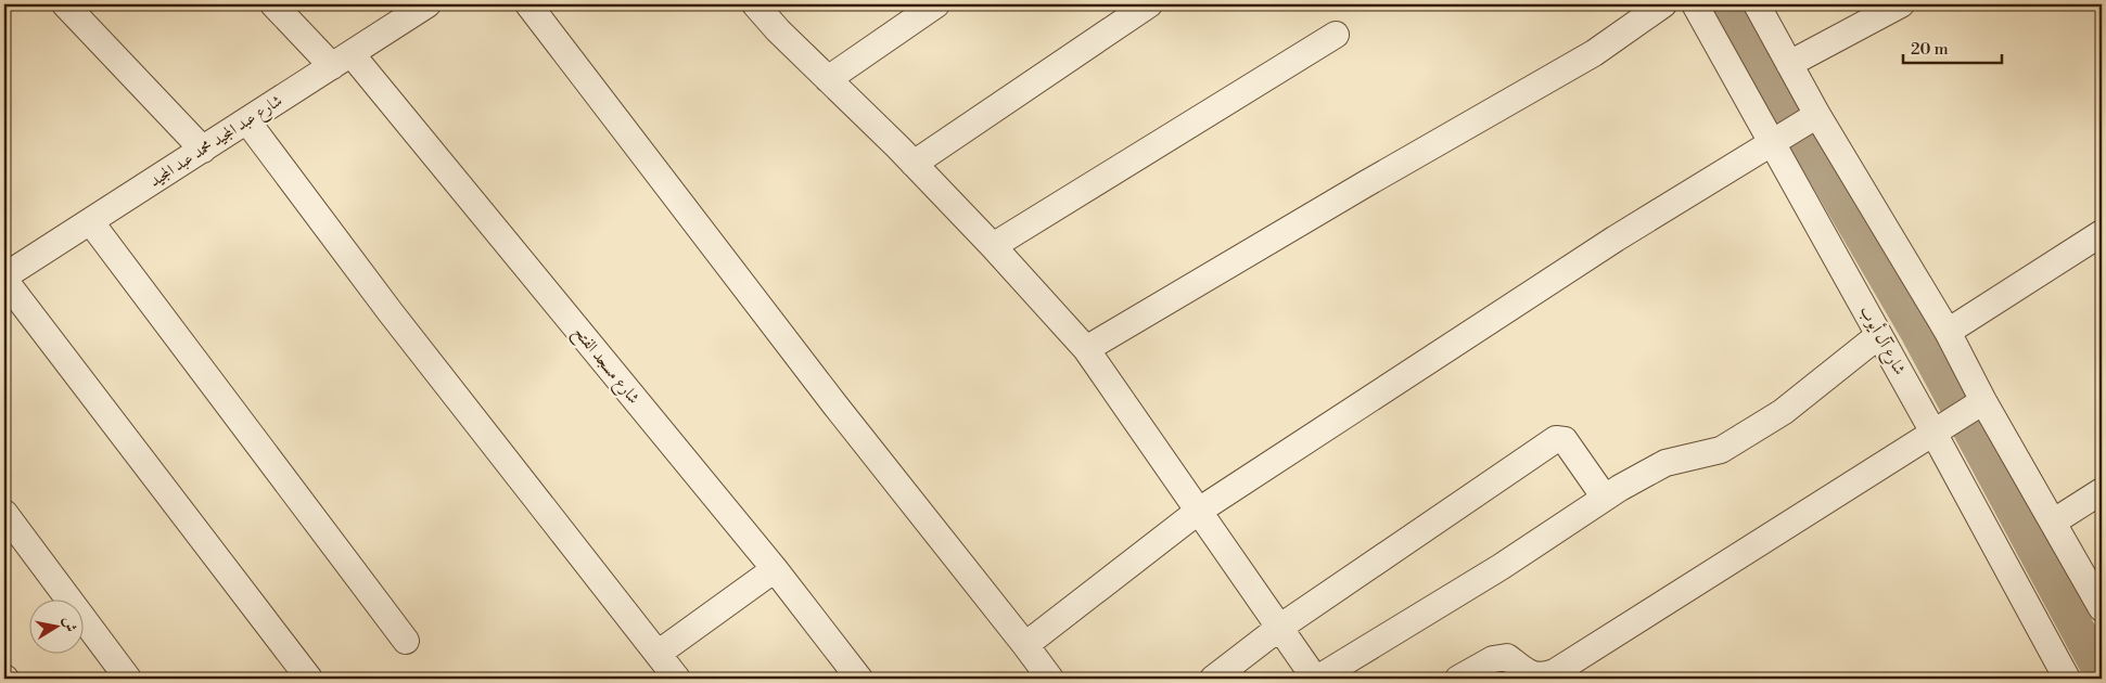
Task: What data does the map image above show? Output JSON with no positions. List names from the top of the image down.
{
  "streets": {
    "street": ["شارع عبد المجيد محمد عبد المجيد", "شارع آل أيوب", "شارع مسجد الفتح"]
  },
  "crossings": [
    ["شارع عبد المجيد محمد عبد المجيد", "شارع مسجد الفتح"]
  ],
  "scale_bar": "20 m",
  "north": "right"
}
